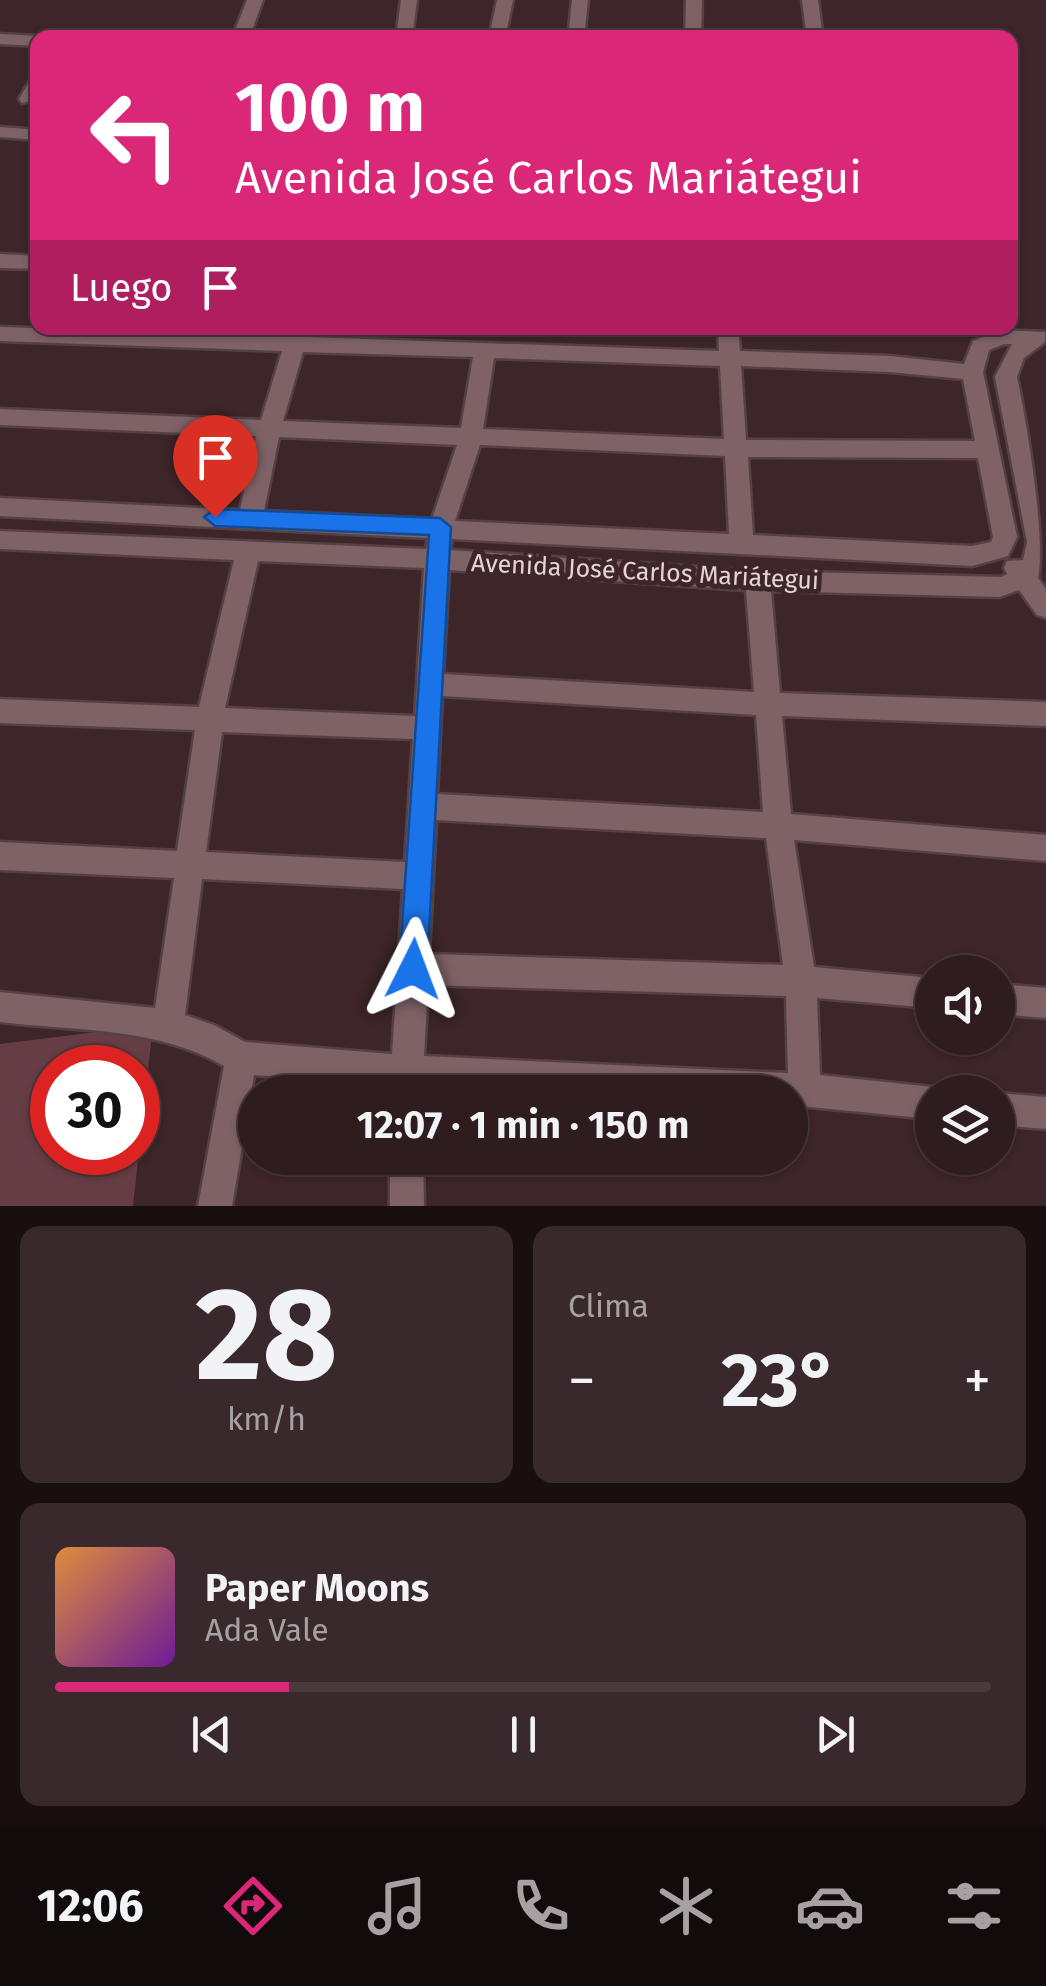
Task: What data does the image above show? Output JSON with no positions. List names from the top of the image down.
{
  "streets": {
    "street": ["Avenida José Carlos Mariátegui"]
  },
  "page": {
    "turn": ["100 m", "Avenida José Carlos Mariátegui"],
    "then": "Luego",
    "limit": "30",
    "trip": "12:07 · 1 min · 150 m",
    "tile": [
      ["28", "km/h"],
      "Clima"
    ],
    "heat": ["−", "23°", "+"],
    "song": ["Paper Moons", "Ada Vale"],
    "tabs": "12:06"
  }
}
